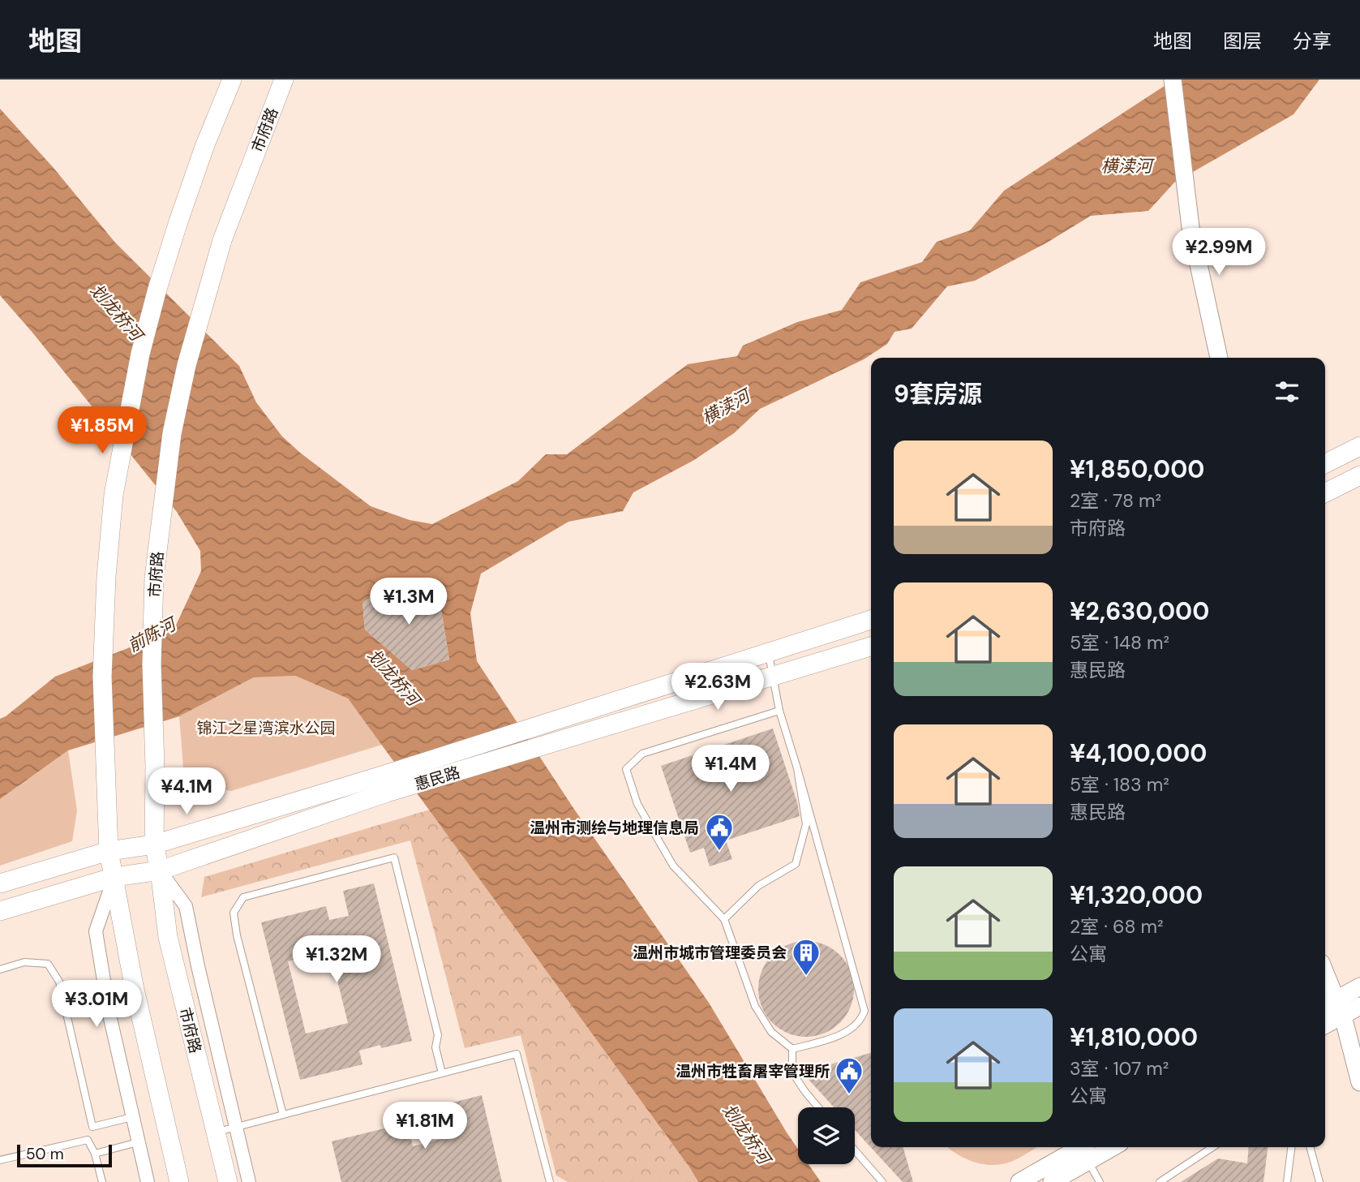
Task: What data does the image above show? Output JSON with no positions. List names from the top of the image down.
{
  "streets": {
    "main road": ["市府路", "惠民路"]
  },
  "crossings": [
    ["市府路", "惠民路"]
  ],
  "water": ["横渎河", "划龙桥河", "前陈河"],
  "parks": ["锦江之星湾滨水公园"],
  "places": {
    "public building": ["温州市测绘与地理信息局", "温州市牲畜屠宰管理所"],
    "building": ["温州市城市管理委员会"]
  },
  "scale_bar": "50 m",
  "page": {
    "header": "地图",
    "nav": ["地图", "图层", "分享"],
    "price": [
      "¥2.99M",
      "¥1.85M",
      "¥1.3M",
      "¥2.63M",
      "¥1.4M",
      "¥4.1M",
      "¥1.32M",
      "¥3.01M",
      "¥1.81M"
    ],
    "heading": "9套房源",
    "list": [
      {
        "name": "¥1,850,000",
        "note": "2室 · 78 m² · 市府路"
      },
      {
        "name": "¥2,630,000",
        "note": "5室 · 148 m² · 惠民路"
      },
      {
        "name": "¥4,100,000",
        "note": "5室 · 183 m² · 惠民路"
      },
      {
        "name": "¥1,320,000",
        "note": "2室 · 68 m² · 公寓"
      },
      {
        "name": "¥1,810,000",
        "note": "3室 · 107 m² · 公寓"
      }
    ],
    "scale": "50 m"
  }
}
